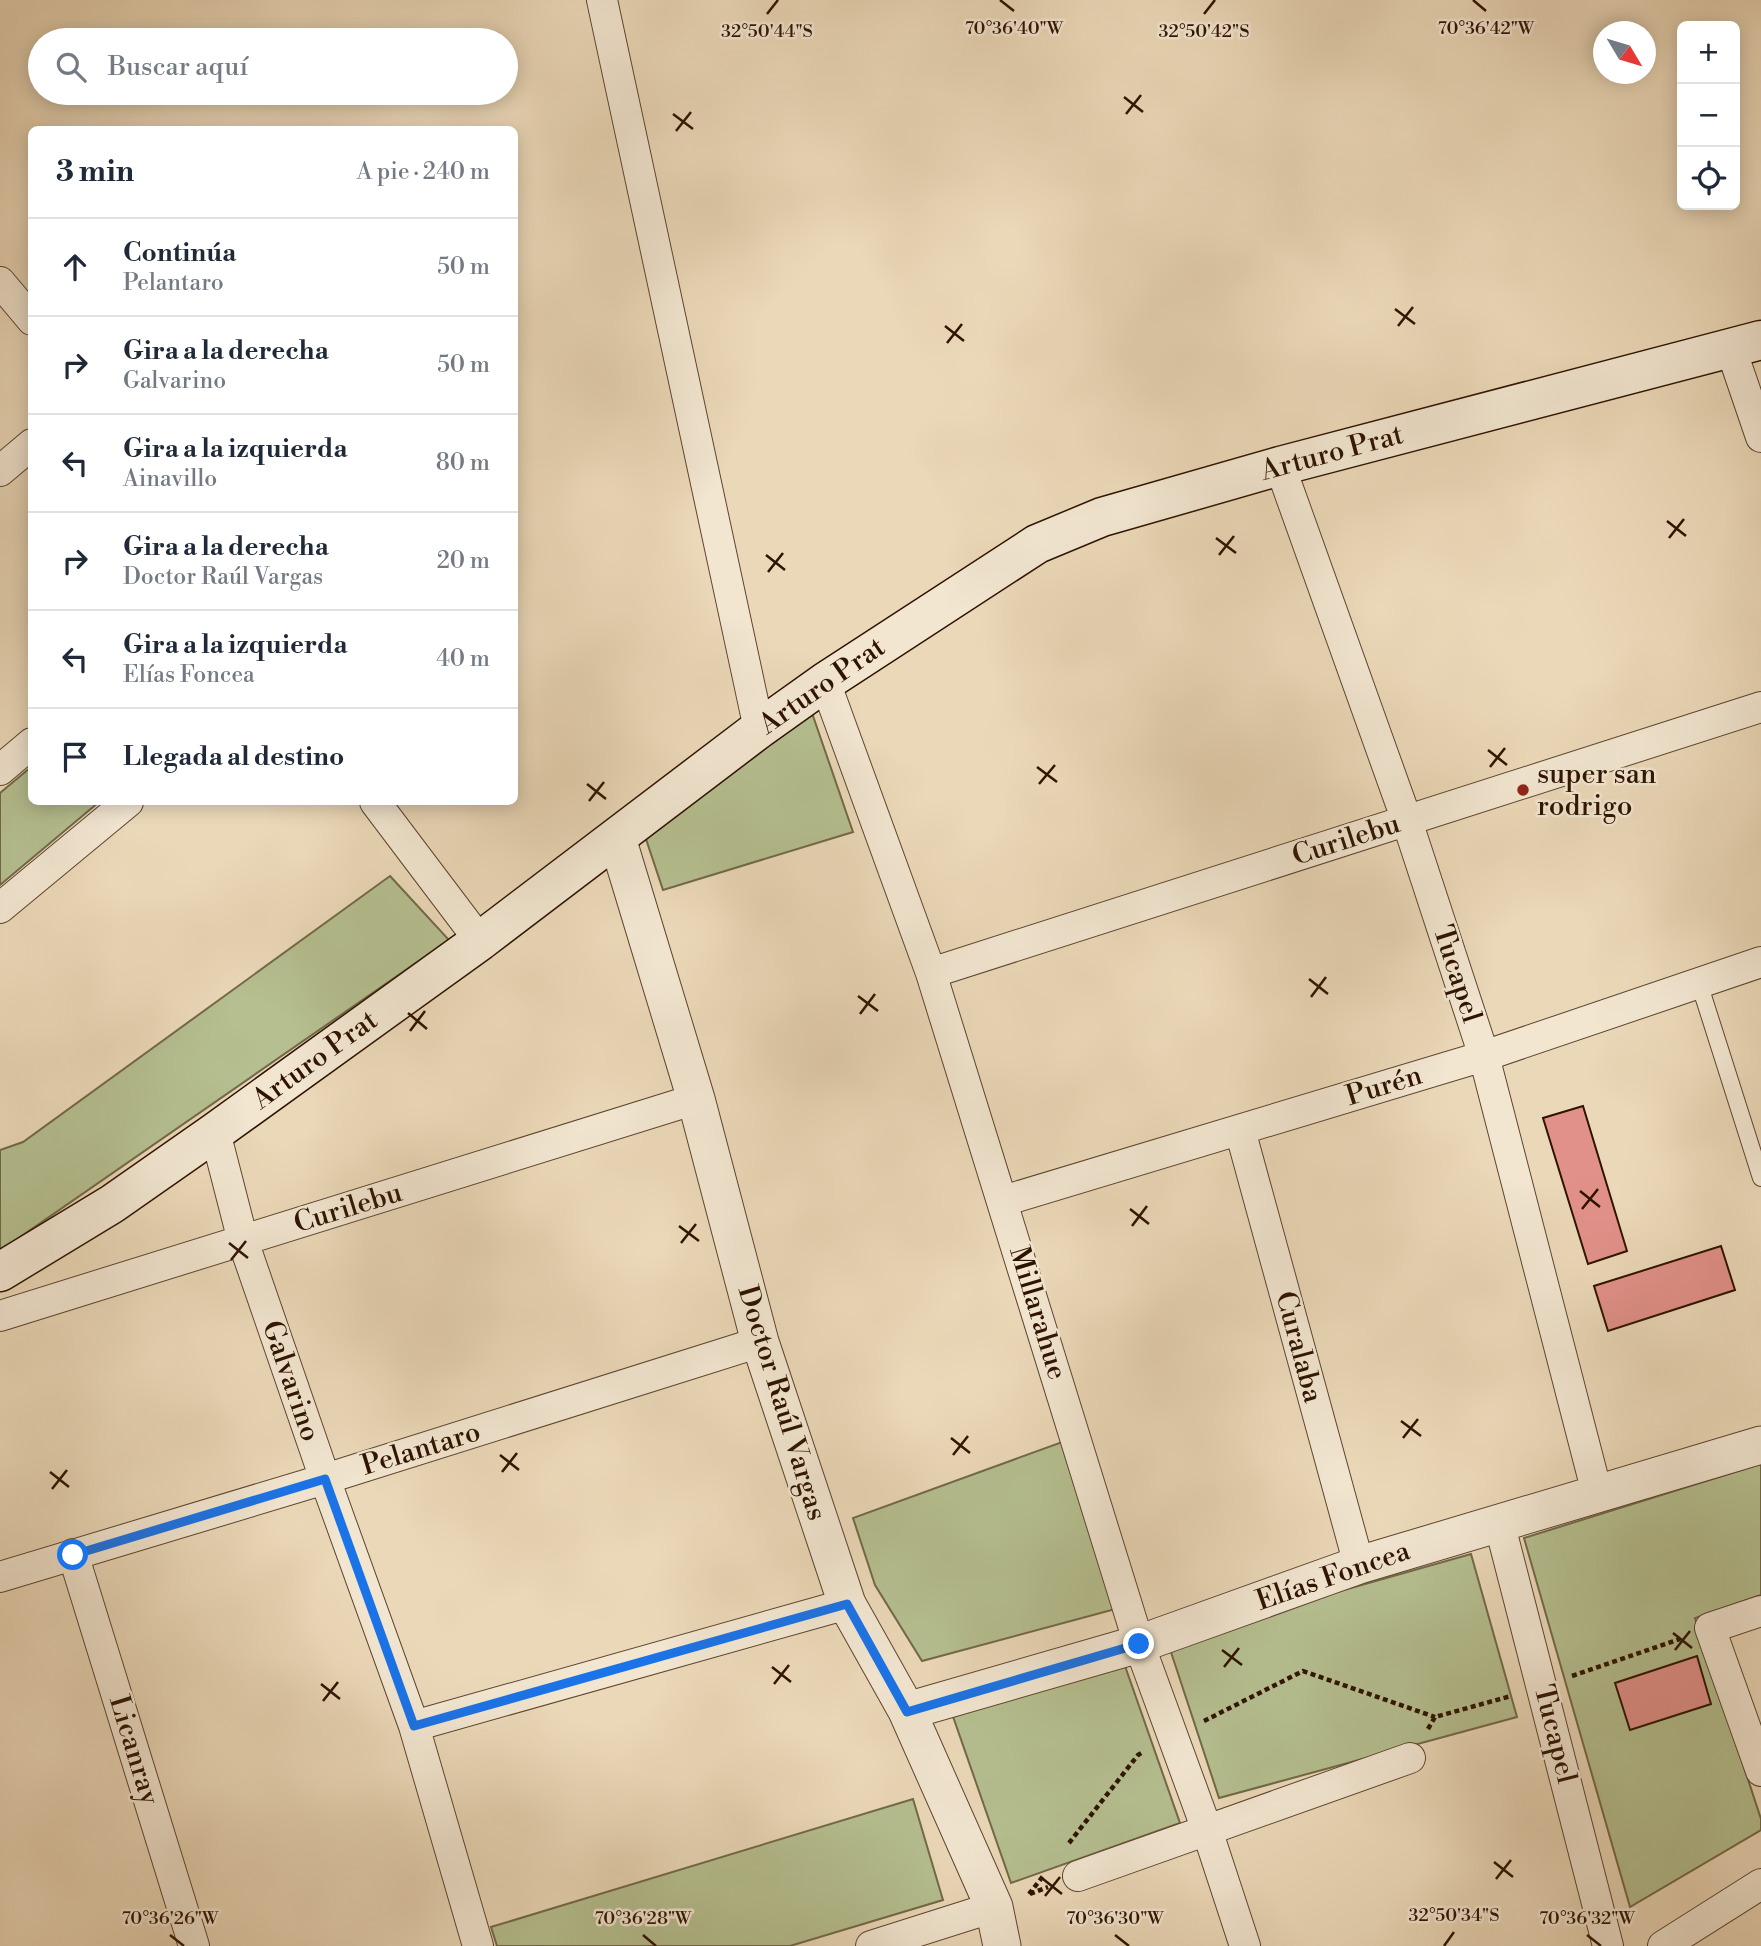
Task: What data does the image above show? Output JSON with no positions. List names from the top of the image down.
{
  "streets": {
    "main road": ["Arturo Prat"],
    "street": [
      "Curilebu",
      "Tucapel",
      "Purén",
      "Millarahue",
      "Curalaba",
      "Galvarino",
      "Doctor Raúl Vargas",
      "Pelantaro",
      "Elías Foncea",
      "Licanray"
    ]
  },
  "crossings": [
    ["Arturo Prat", "Tucapel"],
    ["Arturo Prat", "Millarahue"],
    ["Arturo Prat", "Galvarino"],
    ["Arturo Prat", "Doctor Raúl Vargas"],
    ["Curilebu", "Tucapel"],
    ["Curilebu", "Millarahue"],
    ["Curilebu", "Galvarino"],
    ["Curilebu", "Doctor Raúl Vargas"],
    ["Tucapel", "Purén"],
    ["Tucapel", "Elías Foncea"],
    ["Purén", "Millarahue"],
    ["Purén", "Curalaba"],
    ["Millarahue", "Elías Foncea"],
    ["Curalaba", "Elías Foncea"],
    ["Galvarino", "Pelantaro"],
    ["Doctor Raúl Vargas", "Pelantaro"],
    ["Doctor Raúl Vargas", "Elías Foncea"],
    ["Pelantaro", "Licanray"]
  ],
  "places": ["super san rodrigo"],
  "north": "bottom right",
  "page": {
    "map_buttons": ["+", "−"],
    "search": "Buscar aquí",
    "heading": ["3 min", "A pie · 240 m"],
    "list": [
      ["Continúa", "Pelantaro", "50 m"],
      ["Gira a la derecha", "Galvarino", "50 m"],
      ["Gira a la izquierda", "Ainavillo", "80 m"],
      ["Gira a la derecha", "Doctor Raúl Vargas", "20 m"],
      ["Gira a la izquierda", "Elías Foncea", "40 m"],
      "Llegada al destino"
    ]
  },
  "coordinates": [
    "70°36'40\"W",
    "70°36'42\"W",
    "32°50'44\"S",
    "32°50'42\"S",
    "32°50'34\"S",
    "70°36'26\"W",
    "70°36'28\"W",
    "70°36'30\"W",
    "70°36'32\"W"
  ]
}
